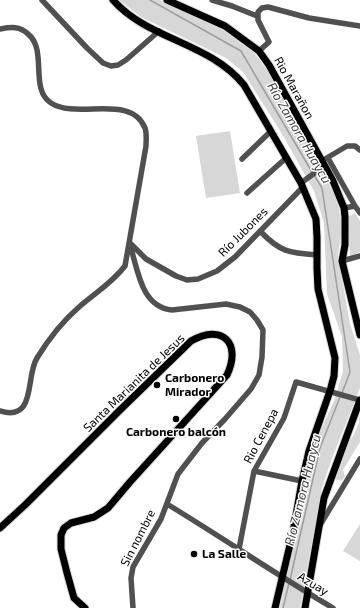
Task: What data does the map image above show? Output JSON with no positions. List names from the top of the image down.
{
  "streets": {
    "main road": ["Rio Marañon", "Santa Marianita de Jesus"],
    "street": [
      "Río Jubones",
      "Rio Cenepa",
      "Sin nombre",
      "Azuay"
    ]
  },
  "crossings": [
    ["Rio Marañon", "Río Jubones"],
    ["Río Jubones", "Sin nombre"],
    ["Rio Cenepa", "Azuay"],
    ["Sin nombre", "Azuay"]
  ],
  "water": ["Río Zamora Huaycu"],
  "places": ["Carbonero Mirador", "Carbonero balcón", "La Salle"]
}
